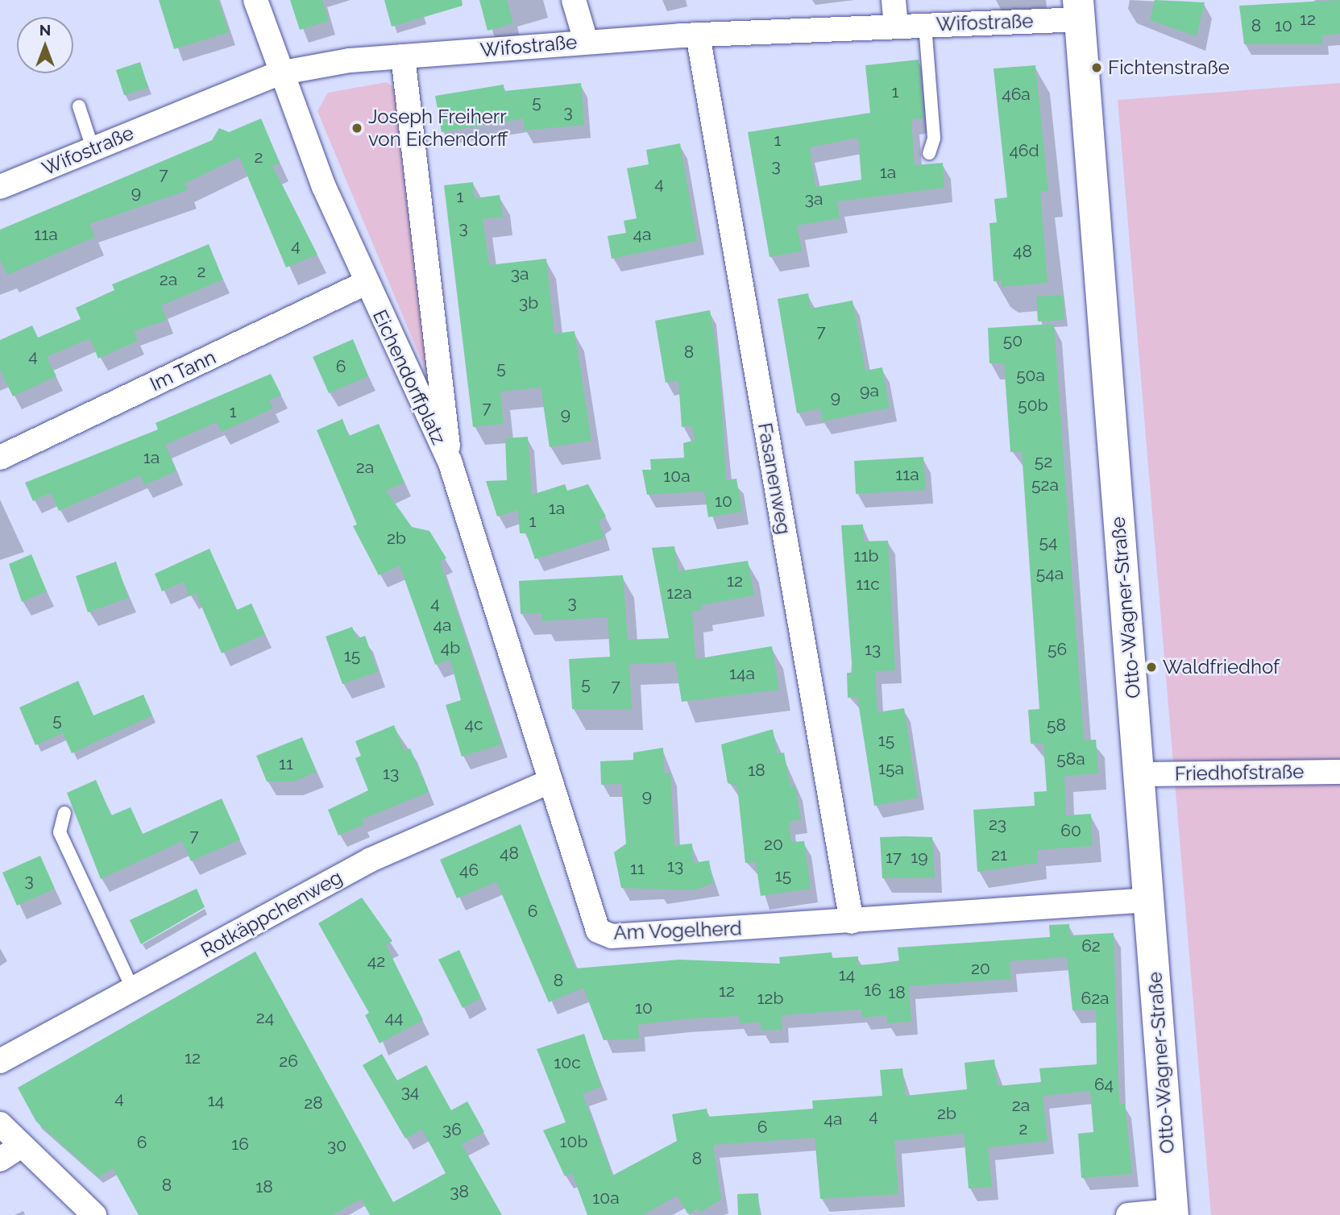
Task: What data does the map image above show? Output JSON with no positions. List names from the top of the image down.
{
  "streets": {
    "street": [
      "Wifostraße",
      "Im Tann",
      "Eichendorffplatz",
      "Fasanenweg",
      "Otto-Wagner-Straße",
      "Friedhofstraße",
      "Rotkäppchenweg",
      "Am Vogelherd"
    ]
  },
  "crossings": [
    ["Wifostraße", "Eichendorffplatz"],
    ["Wifostraße", "Fasanenweg"],
    ["Wifostraße", "Otto-Wagner-Straße"],
    ["Im Tann", "Eichendorffplatz"],
    ["Eichendorffplatz", "Am Vogelherd"],
    ["Fasanenweg", "Am Vogelherd"],
    ["Otto-Wagner-Straße", "Friedhofstraße"],
    ["Otto-Wagner-Straße", "Am Vogelherd"],
    ["Rotkäppchenweg", "Am Vogelherd"]
  ],
  "places": ["Fichtenstraße", "Joseph Freiherr von Eichendorff", "Waldfriedhof"],
  "house_numbers": [
    "12",
    "8",
    "10",
    "1",
    "46a",
    "5",
    "3",
    "1",
    "46d",
    "2",
    "3",
    "1a",
    "7",
    "4",
    "9",
    "1",
    "3a",
    "3",
    "11a",
    "4a",
    "4",
    "48",
    "2",
    "3a",
    "2a",
    "3b",
    "7",
    "50",
    "8",
    "4",
    "6",
    "5",
    "50a",
    "9a",
    "9",
    "50b",
    "7",
    "1",
    "9",
    "1a",
    "52",
    "2a",
    "11a",
    "10a",
    "52a",
    "10",
    "1a",
    "1",
    "2b",
    "54",
    "11b",
    "54a",
    "12",
    "11c",
    "12a",
    "3",
    "4",
    "4a",
    "4b",
    "13",
    "56",
    "15",
    "14a",
    "5",
    "7",
    "5",
    "4c",
    "58",
    "15",
    "58a",
    "11",
    "15a",
    "18",
    "13",
    "9",
    "23",
    "60",
    "7",
    "20",
    "48",
    "21",
    "17",
    "19",
    "13",
    "11",
    "46",
    "15",
    "3",
    "6",
    "62",
    "42",
    "20",
    "14",
    "8",
    "16",
    "12",
    "18",
    "12b",
    "62a",
    "10",
    "24",
    "44",
    "12",
    "26",
    "10c",
    "64",
    "34",
    "4",
    "14",
    "28",
    "2a",
    "2b",
    "4",
    "4a",
    "6",
    "2",
    "36",
    "10b",
    "6",
    "16",
    "30",
    "8",
    "8",
    "18",
    "38",
    "10a"
  ],
  "north": "top"
}
